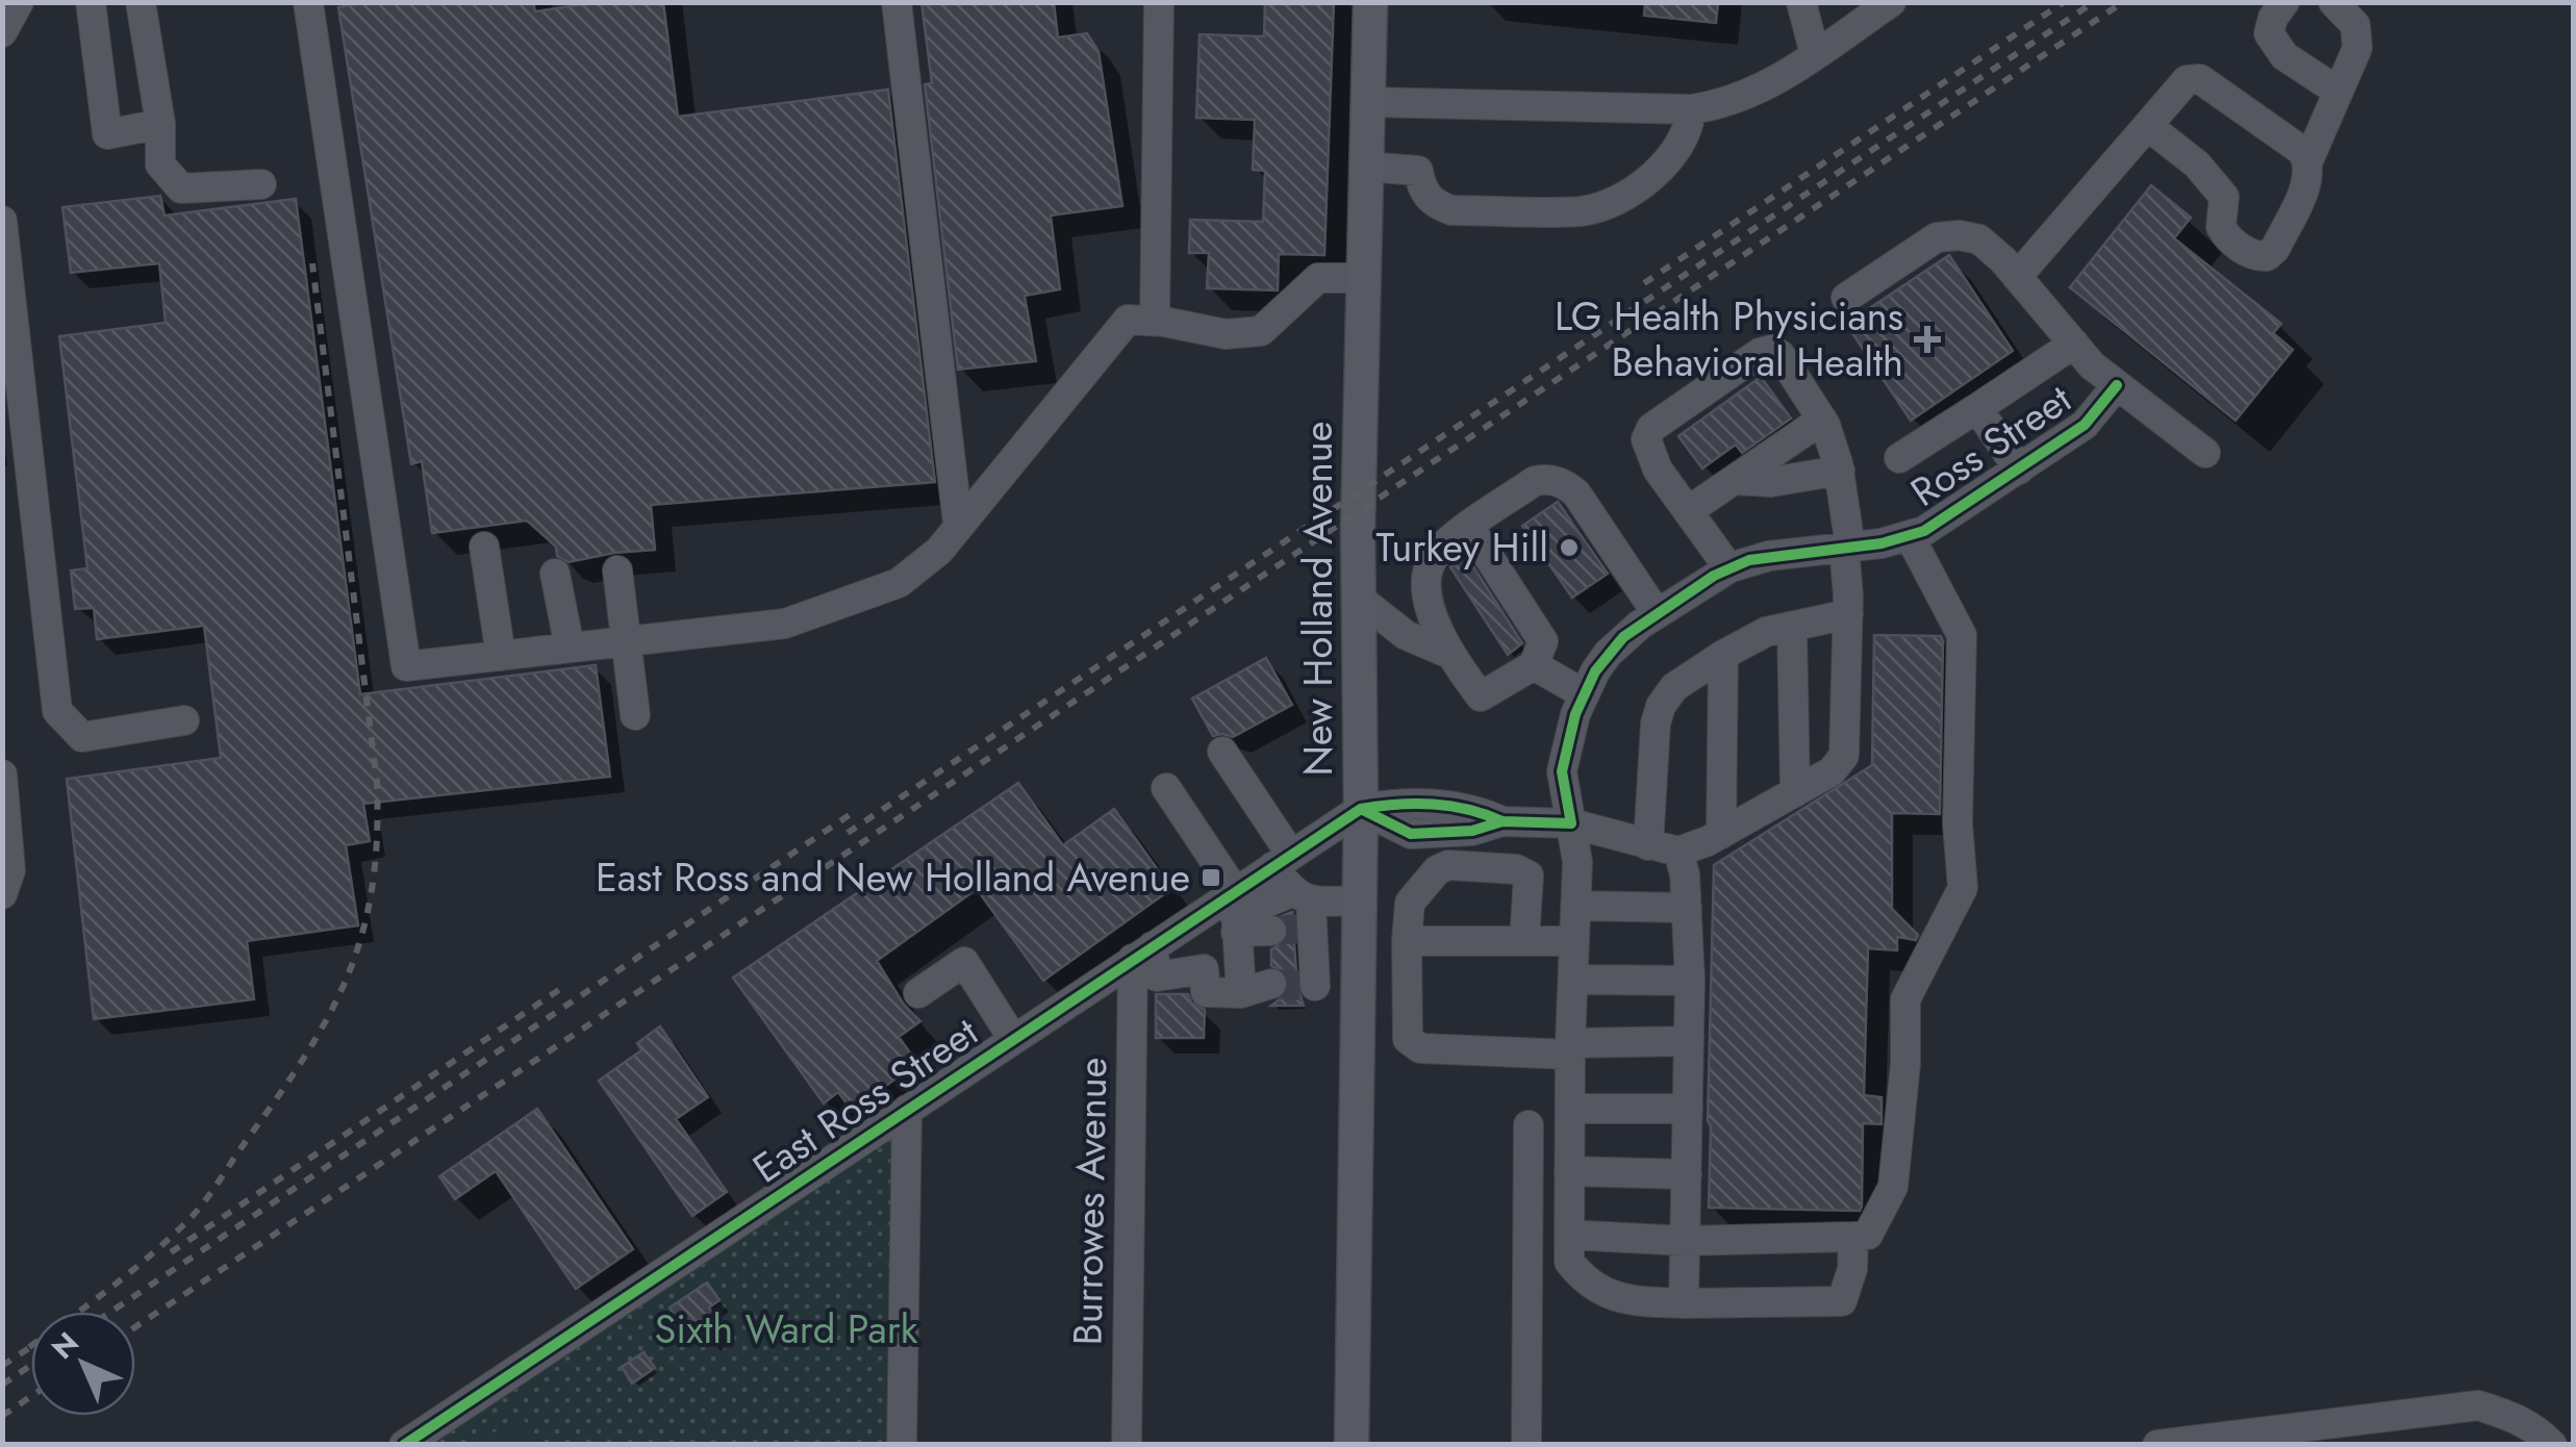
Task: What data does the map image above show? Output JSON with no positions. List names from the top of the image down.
{
  "streets": {
    "main road": ["New Holland Avenue"],
    "street": ["Ross Street", "East Ross Street", "Burrowes Avenue"]
  },
  "crossings": [
    ["New Holland Avenue", "East Ross Street"],
    ["East Ross Street", "Burrowes Avenue"]
  ],
  "parks": ["Sixth Ward Park"],
  "places": {
    "health": ["LG Health Physicians Behavioral Health"],
    "other": ["Turkey Hill"],
    "transit": ["East Ross and New Holland Avenue"]
  },
  "north": "top left"
}
